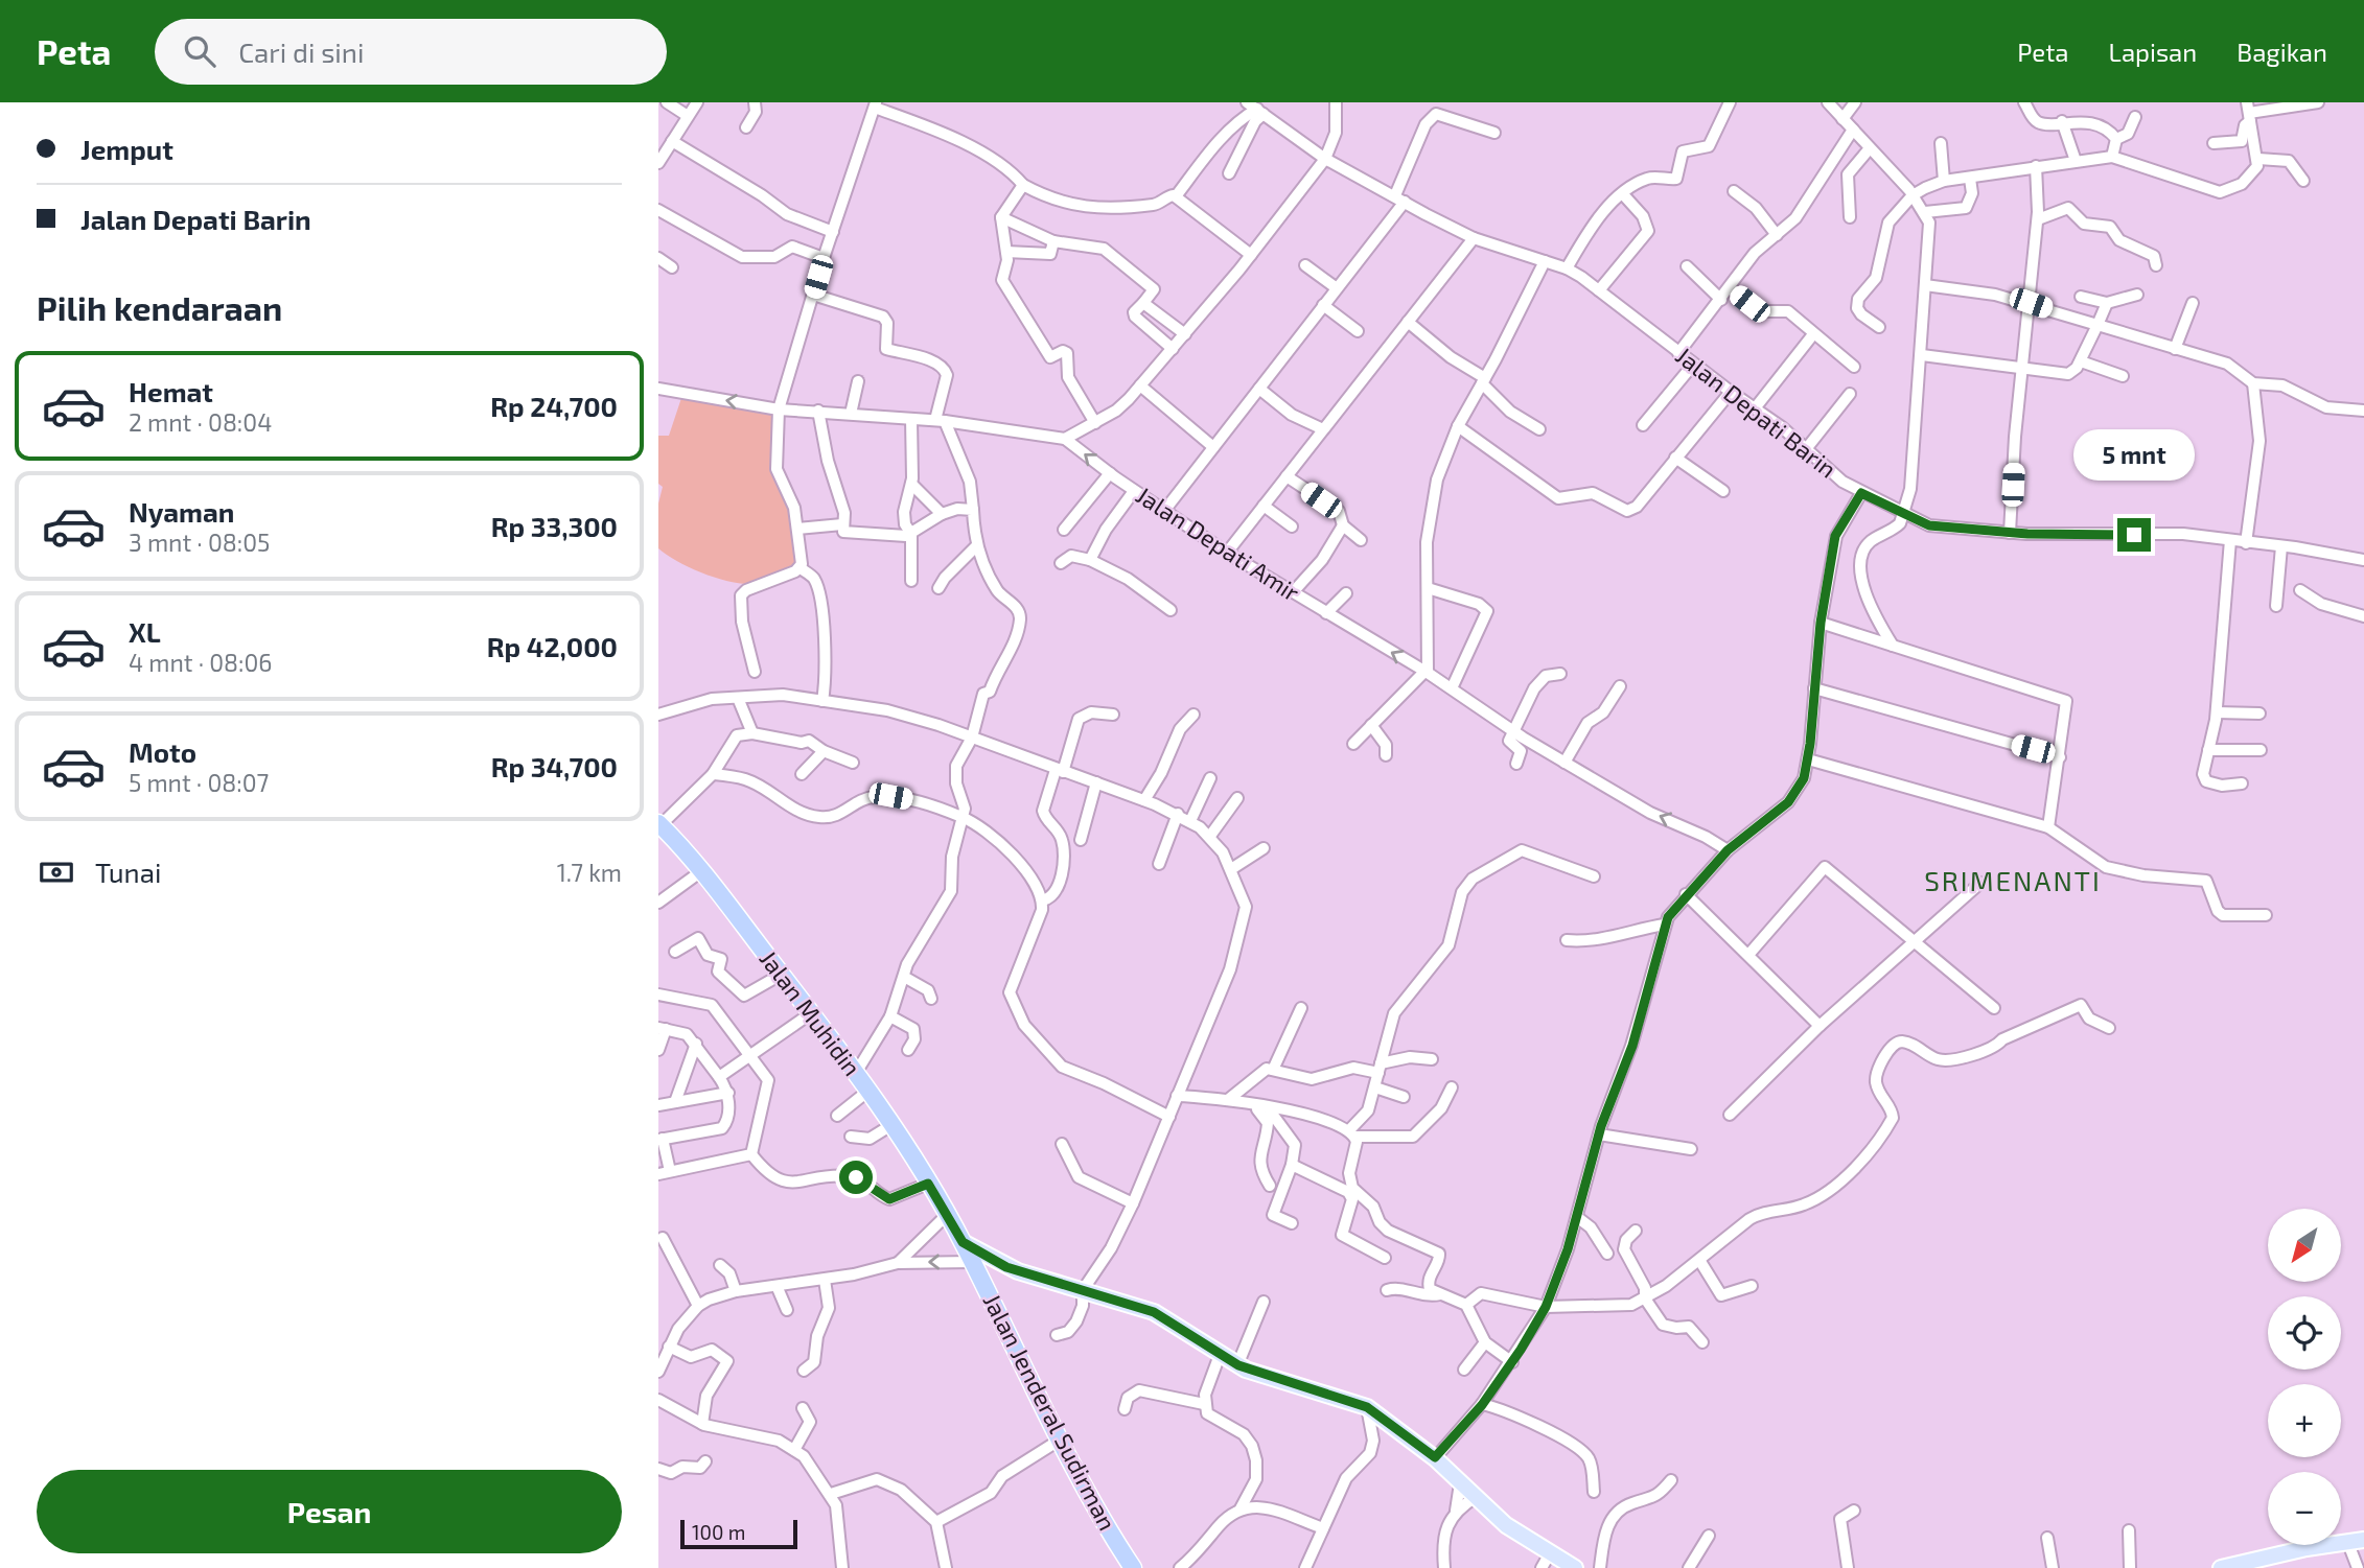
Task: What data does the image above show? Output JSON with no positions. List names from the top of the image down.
{
  "streets": {
    "highway": ["Jalan Muhidin", "Jalan Jenderal Sudirman"],
    "street": ["Jalan Depati Barin", "Jalan Depati Amir"]
  },
  "crossings": [
    ["Jalan Muhidin", "Jalan Jenderal Sudirman"]
  ],
  "one_way": ["Jalan Depati Amir"],
  "districts": ["SRIMENANTI"],
  "scale_bar": "100 m",
  "north": "bottom left",
  "page": {
    "header": "Peta",
    "search": "Cari di sini",
    "nav": ["Peta", "Lapisan", "Bagikan"],
    "banner": ["Jemput", "Jalan Depati Barin"],
    "heading": "Pilih kendaraan",
    "list": [
      {
        "name": "Hemat",
        "note": "2 mnt · 08:04",
        "value": "Rp 24,700"
      },
      {
        "name": "Nyaman",
        "note": "3 mnt · 08:05",
        "value": "Rp 33,300"
      },
      {
        "name": "XL",
        "note": "4 mnt · 08:06",
        "value": "Rp 42,000"
      },
      {
        "name": "Moto",
        "note": "5 mnt · 08:07",
        "value": "Rp 34,700"
      }
    ],
    "bubble": "5 mnt",
    "pay": ["Tunai", "1.7 km"],
    "map_buttons": ["+", "−"],
    "buttons": "Pesan",
    "scale": "100 m"
  }
}
